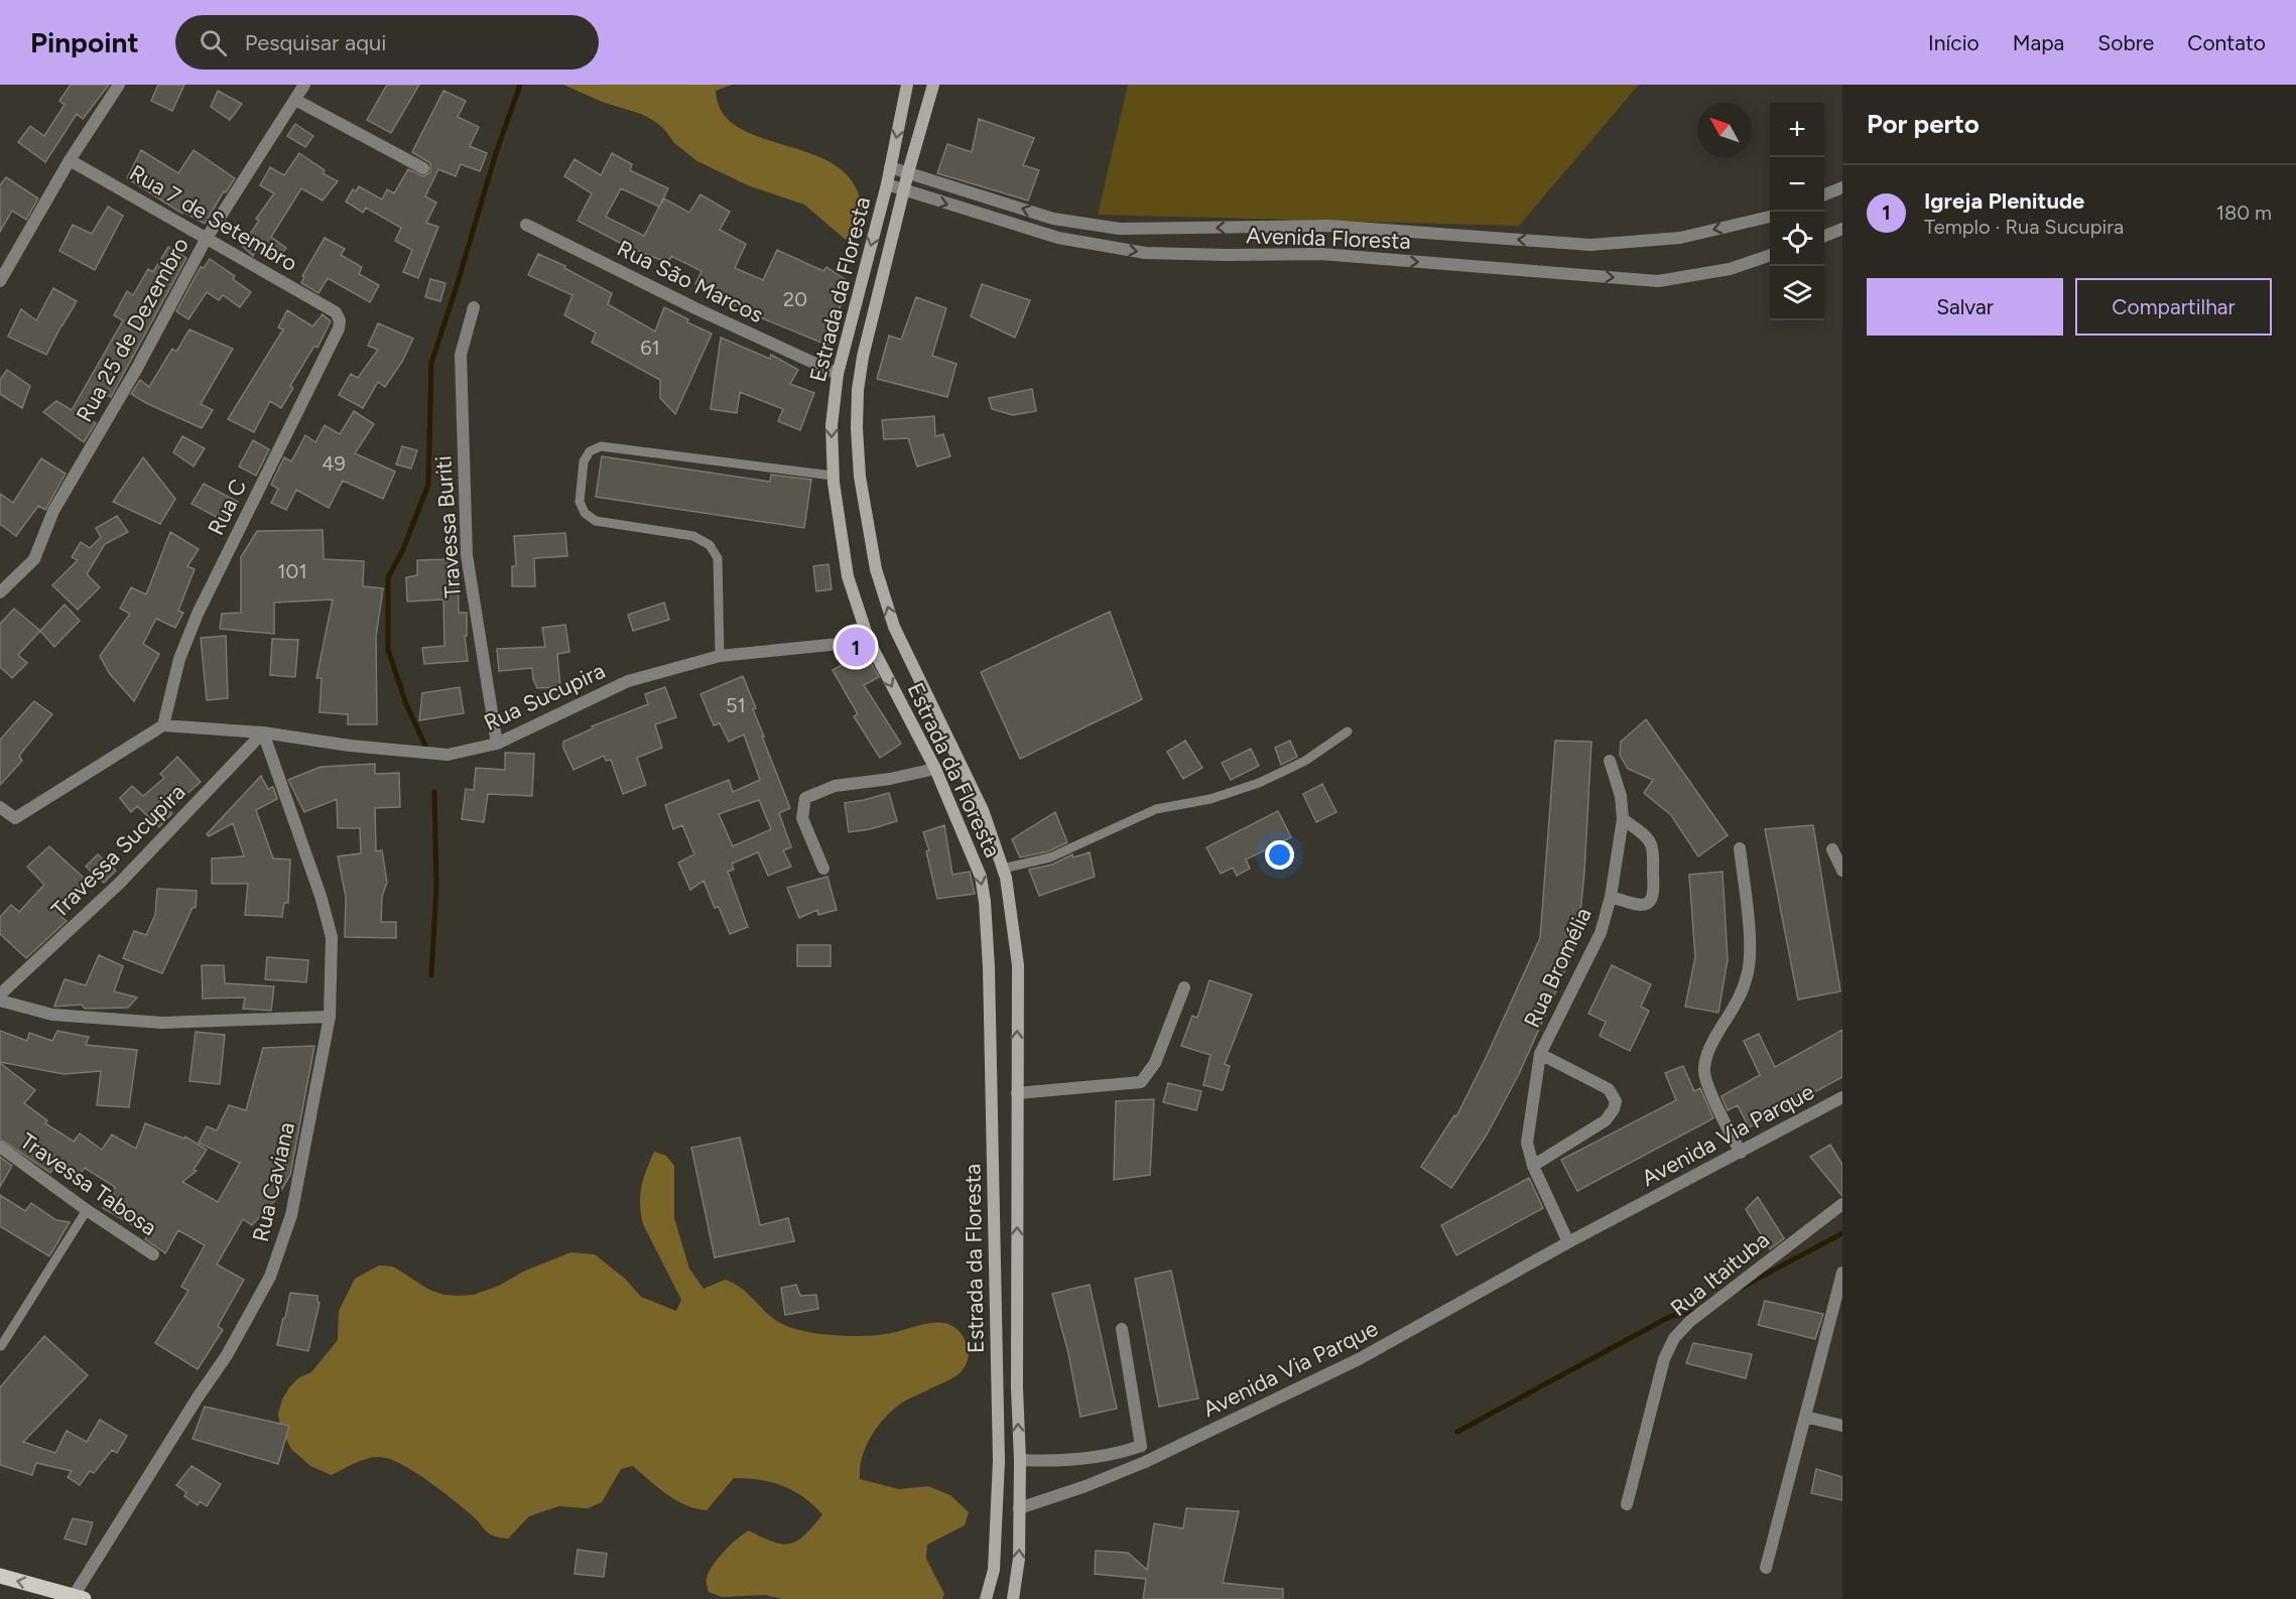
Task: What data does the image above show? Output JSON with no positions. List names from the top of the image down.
{
  "streets": {
    "main road": ["Estrada da Floresta"],
    "street": [
      "Rua 7 de Setembro",
      "Avenida Floresta",
      "Rua São Marcos",
      "Rua 25 de Dezembro",
      "Rua C",
      "Travessa Buriti",
      "Rua Sucupira",
      "Travessa Sucupira",
      "Rua Bromélia",
      "Avenida Via Parque",
      "Rua Caviana",
      "Travessa Tabosa",
      "Rua Itaituba"
    ]
  },
  "crossings": [
    ["Rua 7 de Setembro", "Rua 25 de Dezembro"],
    ["Rua 7 de Setembro", "Rua C"],
    ["Avenida Floresta", "Estrada da Floresta"],
    ["Rua São Marcos", "Estrada da Floresta"],
    ["Estrada da Floresta", "Rua Sucupira"],
    ["Estrada da Floresta", "Avenida Via Parque"],
    ["Rua C", "Rua Sucupira"],
    ["Travessa Buriti", "Rua Sucupira"],
    ["Rua Sucupira", "Travessa Sucupira"],
    ["Rua Sucupira", "Rua Caviana"],
    ["Travessa Sucupira", "Rua Caviana"]
  ],
  "house_numbers": [
    "20",
    "61",
    "49",
    "101",
    "51"
  ],
  "north": "top left",
  "page": {
    "header": "Pinpoint",
    "search": "Pesquisar aqui",
    "nav": [
      "Início",
      "Mapa",
      "Sobre",
      "Contato"
    ],
    "heading": "Por perto",
    "map_buttons": ["+", "−"],
    "list": [
      {
        "mark": "1",
        "name": "Igreja Plenitude",
        "note": "Templo · Rua Sucupira",
        "value": "180 m"
      }
    ],
    "buttons": ["Salvar", "Compartilhar"],
    "pins": "1"
  }
}
